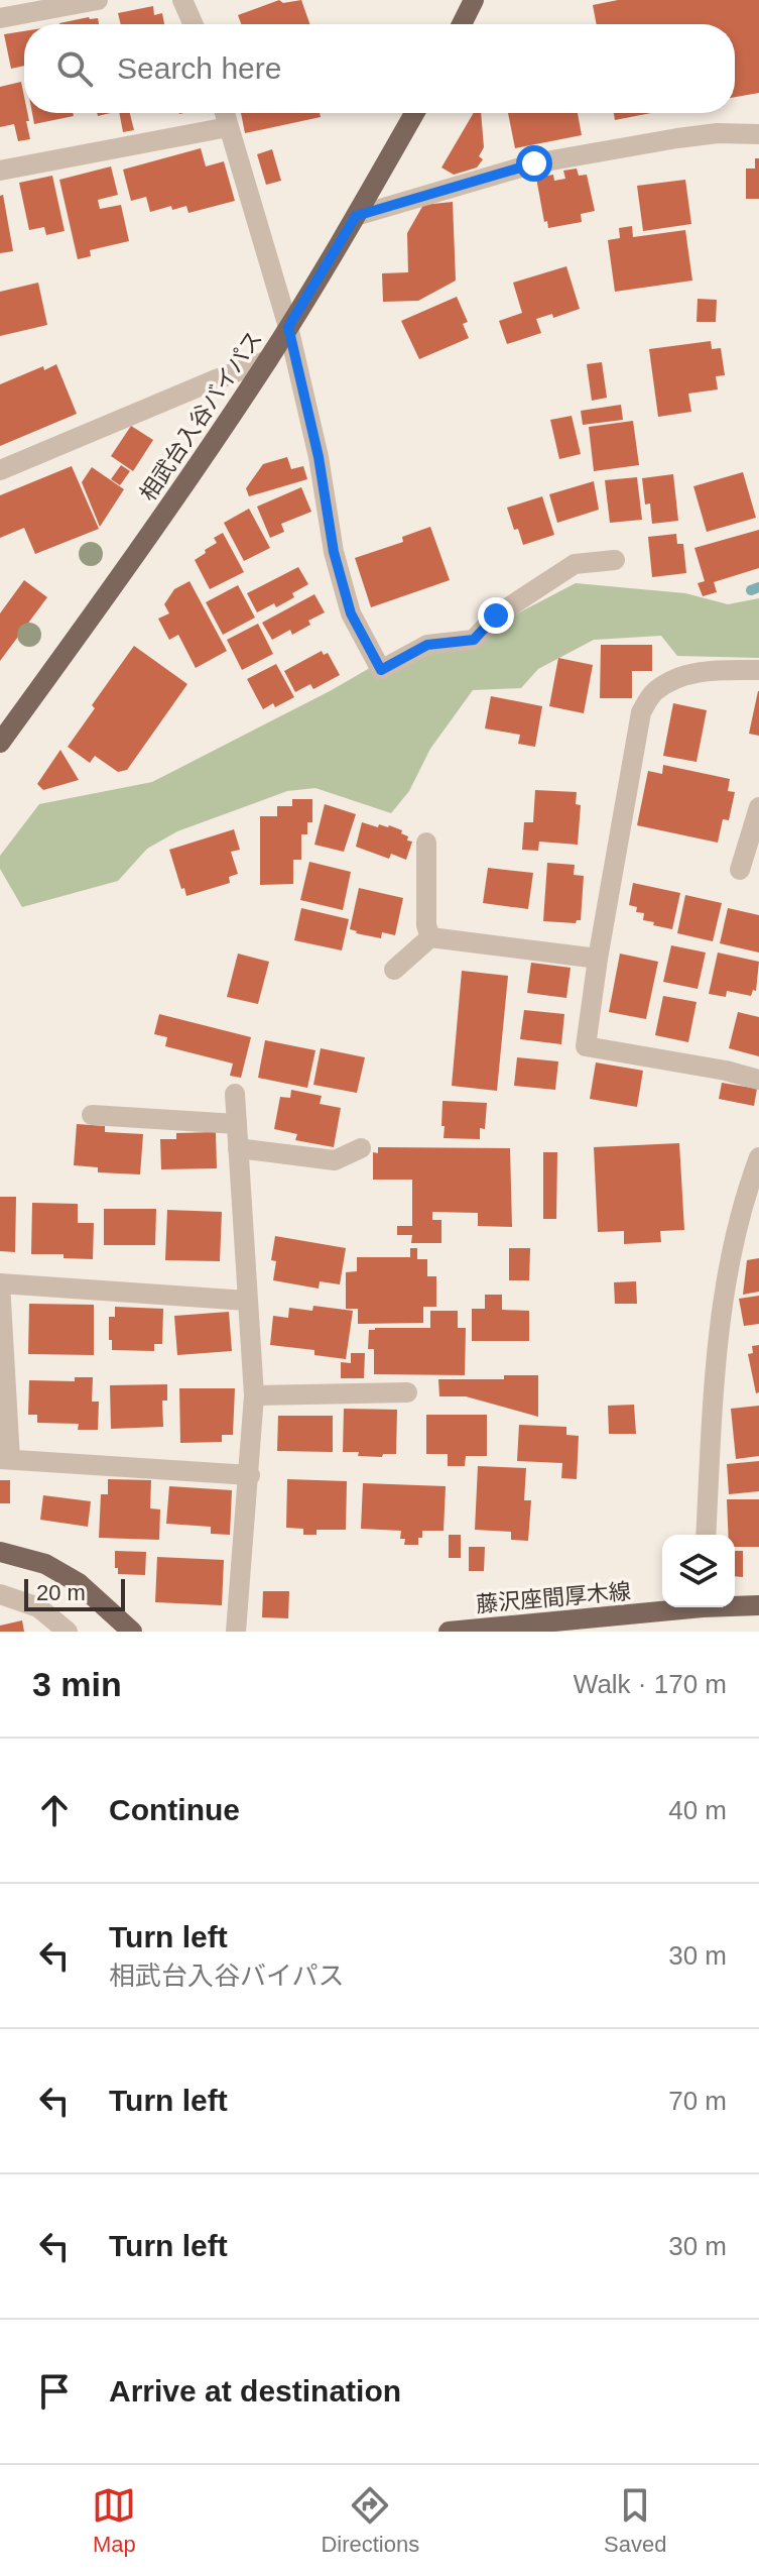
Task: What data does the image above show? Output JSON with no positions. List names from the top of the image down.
{
  "streets": {
    "main road": ["相武台入谷バイパス", "藤沢座間厚木線"]
  },
  "scale_bar": "20 m",
  "page": {
    "search": "Search here",
    "scale": "20 m",
    "heading": ["3 min", "Walk · 170 m"],
    "list": [
      ["Continue", "40 m"],
      ["Turn left", "相武台入谷バイパス", "30 m"],
      ["Turn left", "70 m"],
      ["Turn left", "30 m"],
      "Arrive at destination"
    ],
    "nav": ["Map", "Directions", "Saved"]
  }
}
